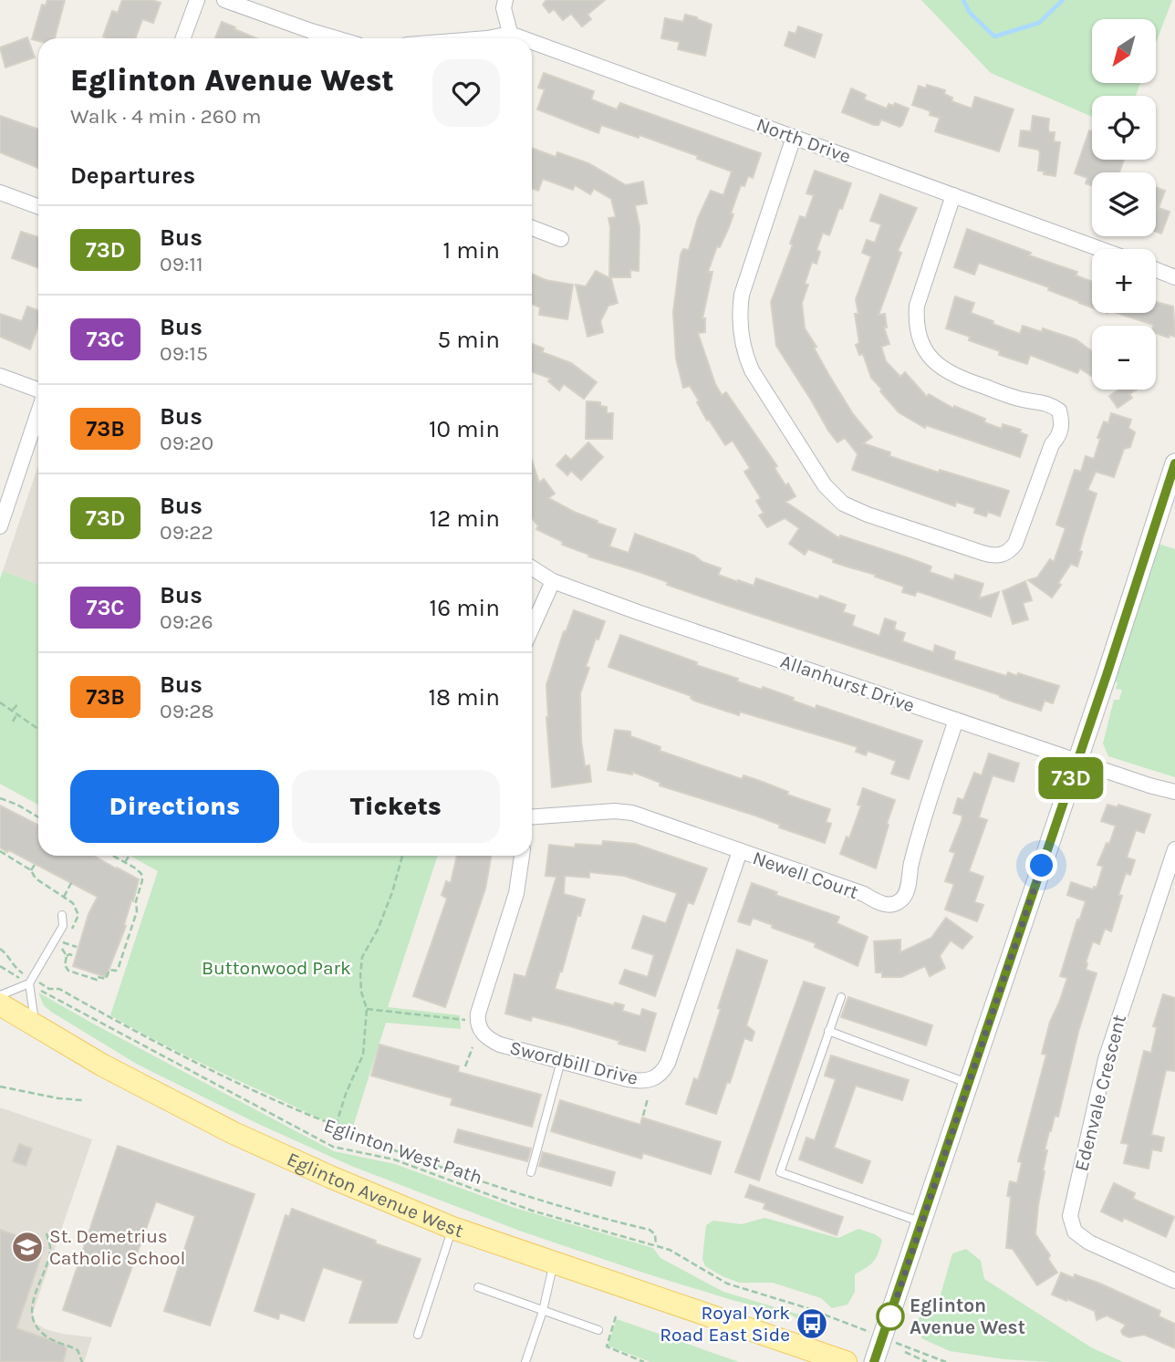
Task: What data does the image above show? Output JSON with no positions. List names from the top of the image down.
{
  "streets": {
    "main road": ["Eglinton Avenue West"],
    "street": [
      "North Drive",
      "Allanhurst Drive",
      "Newell Court",
      "Swordbill Drive",
      "Edenvale Crescent"
    ],
    "path": ["Eglinton West Path"]
  },
  "crossings": [
    ["Allanhurst Drive", "Newell Court"],
    ["Newell Court", "Swordbill Drive"]
  ],
  "parks": ["Buttonwood Park"],
  "places": {
    "school or university": ["St. Demetrius Catholic School"],
    "other": ["Eglinton Avenue West"],
    "bus stop": ["Royal York Road East Side"]
  },
  "lines": ["bus line 73D"],
  "north": "bottom left",
  "page": {
    "on_map": "73D",
    "map_buttons": ["+", "−"],
    "heading": [
      ["Eglinton Avenue West", "Walk · 4 min · 260 m"],
      "Departures"
    ],
    "list": [
      {
        "mark": "73D",
        "name": "Bus",
        "note": "09:11",
        "value": "1 min"
      },
      {
        "mark": "73C",
        "name": "Bus",
        "note": "09:15",
        "value": "5 min"
      },
      {
        "mark": "73B",
        "name": "Bus",
        "note": "09:20",
        "value": "10 min"
      },
      {
        "mark": "73D",
        "name": "Bus",
        "note": "09:22",
        "value": "12 min"
      },
      {
        "mark": "73C",
        "name": "Bus",
        "note": "09:26",
        "value": "16 min"
      },
      {
        "mark": "73B",
        "name": "Bus",
        "note": "09:28",
        "value": "18 min"
      }
    ],
    "buttons": ["Directions", "Tickets"]
  }
}
